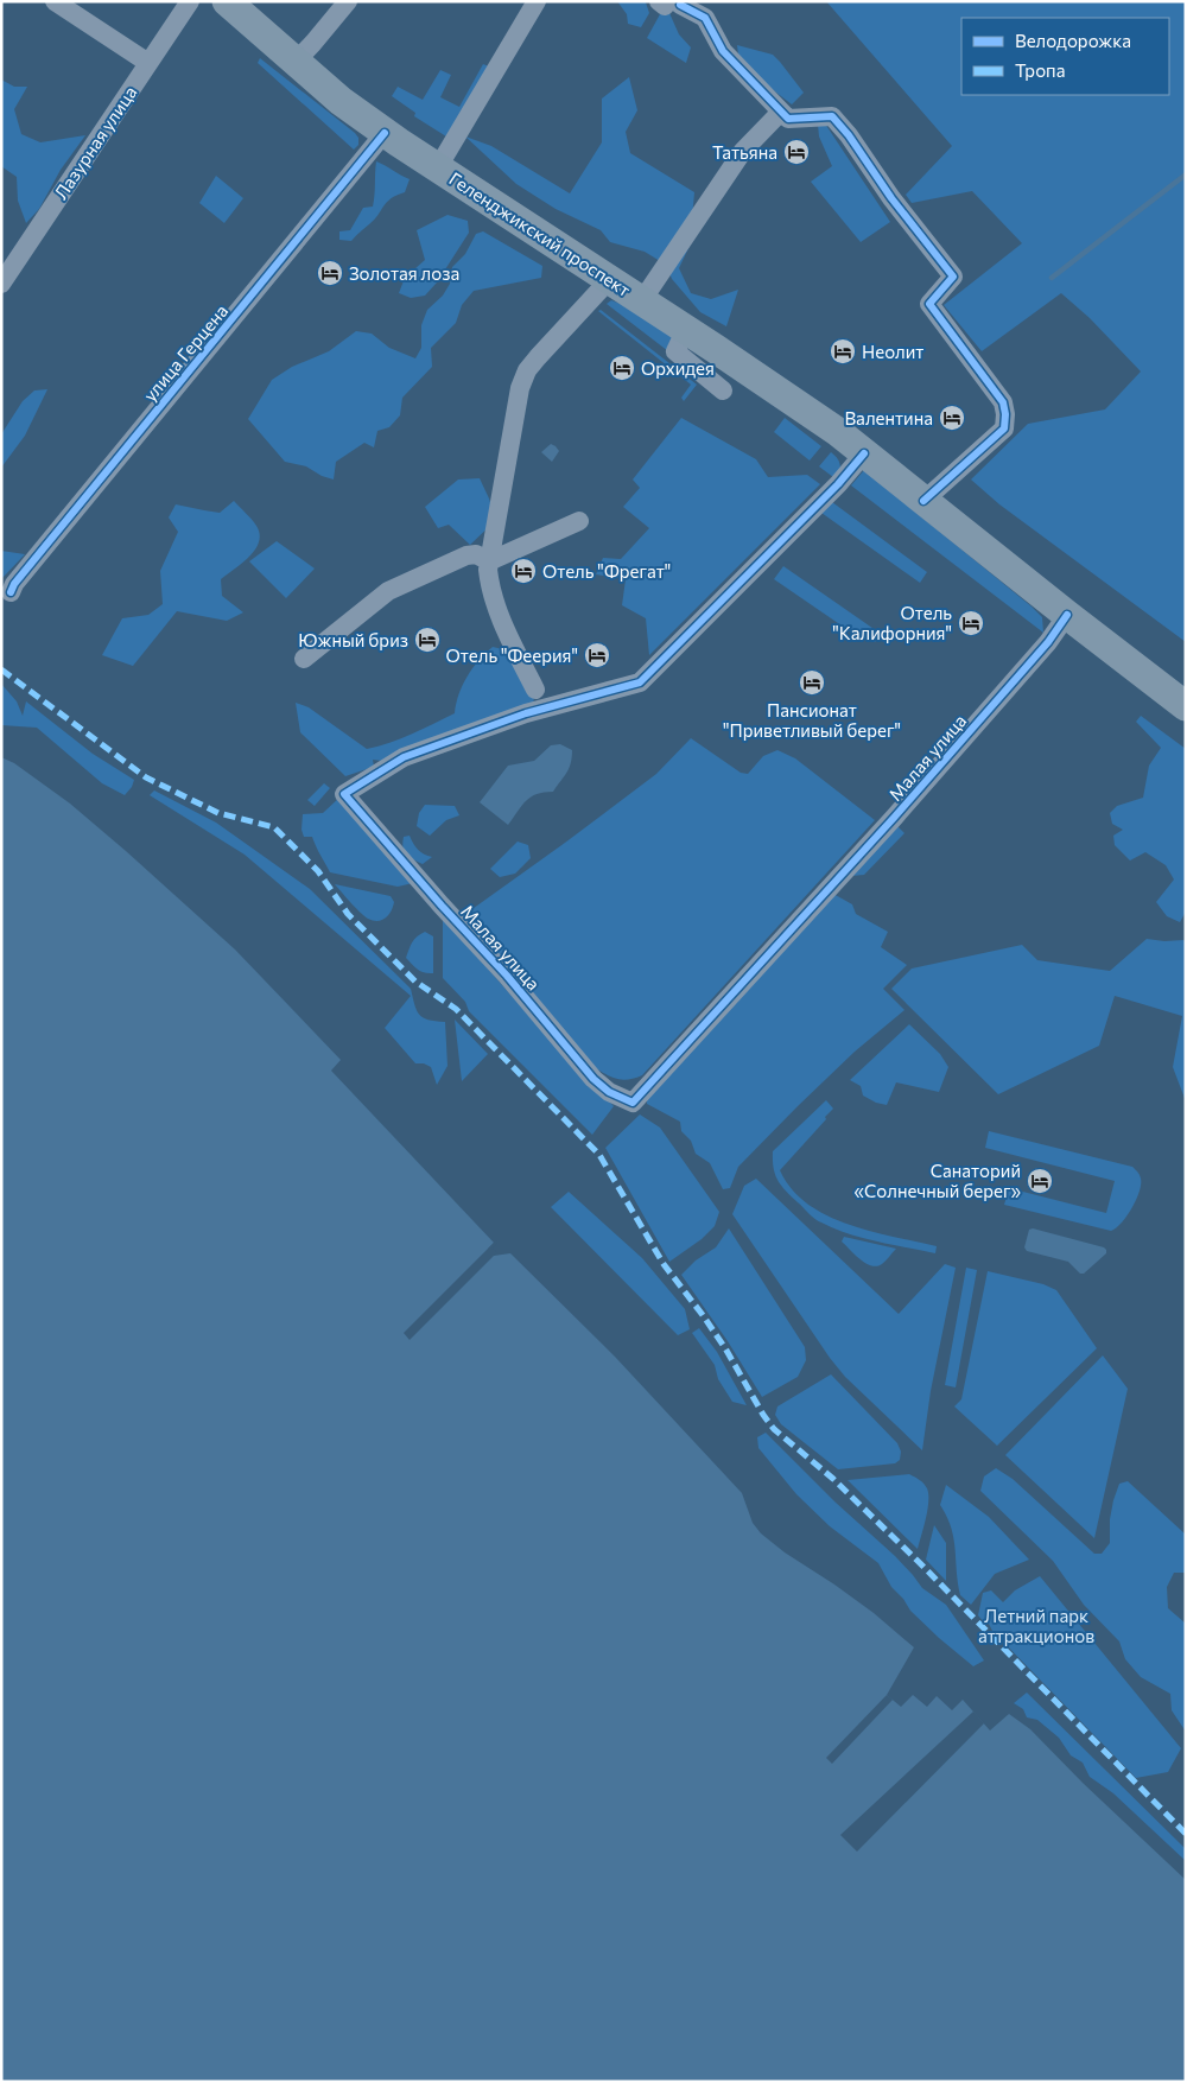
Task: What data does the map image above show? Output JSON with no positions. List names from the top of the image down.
{
  "streets": {
    "main road": ["Геленджикский проспект"],
    "street": ["Лазурная улица", "улица Герцена", "Малая улица"]
  },
  "crossings": [
    ["Геленджикский проспект", "улица Герцена"],
    ["Геленджикский проспект", "Малая улица"]
  ],
  "parks": ["Летний парк аттракционов"],
  "places": {
    "hotel": [
      "Татьяна",
      "Золотая лоза",
      "Неолит",
      "Орхидея",
      "Валентина",
      "Отель \"Фрегат\"",
      "Отель \"Калифорния\"",
      "Южный бриз",
      "Отель \"Феерия\"",
      "Пансионат \"Приветливый берег\"",
      "Санаторий «Солнечный берег»"
    ]
  },
  "legend": ["Велодорожка", "Тропа"]
}
